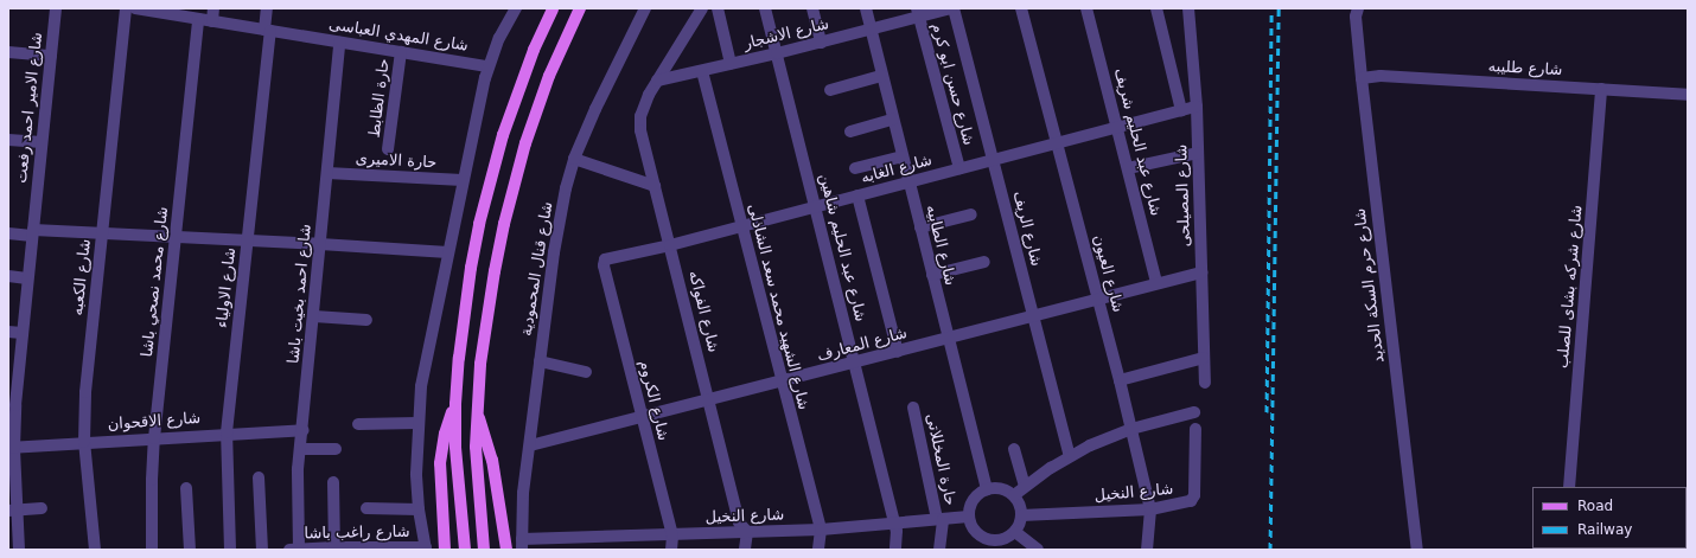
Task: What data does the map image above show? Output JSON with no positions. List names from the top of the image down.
{
  "streets": {
    "street": [
      "شارع الاشجار",
      "شارع المهدي العباسى",
      "شارع طليبه",
      "شارع حسن ابو كرم",
      "حارة الظابط",
      "شارع الامير احمد رفعت",
      "شارع عبد الحليم شريف",
      "حارة الاميرى",
      "شارع الغابه",
      "شارع المصيلحى",
      "شارع الريف",
      "شارع الطابيه",
      "شارع عبد الحليم شاهين",
      "شارع قنال المحمودية",
      "شارع العيون",
      "شارع الكعبه",
      "شارع محمد نصحي باشا",
      "شارع حرم السكة الحديد",
      "شارع شركه بشاى للصلب",
      "شارع الاولياء",
      "شارع احمد بخيت باشا",
      "شارع الشهيد محمد سعد الشاذلى",
      "شارع الفواكه",
      "شارع المعارف",
      "شارع الكروم",
      "شارع الاقحوان",
      "حارة المخللاتى",
      "شارع النخيل",
      "شارع راغب باشا"
    ]
  },
  "crossings": [
    ["شارع الاشجار", "شارع حسن ابو كرم"],
    ["شارع الاشجار", "شارع الريف"],
    ["شارع الاشجار", "شارع الطابيه"],
    ["شارع الاشجار", "شارع عبد الحليم شاهين"],
    ["شارع الاشجار", "شارع الشهيد محمد سعد الشاذلى"],
    ["شارع الاشجار", "شارع الفواكه"],
    ["شارع المهدي العباسى", "حارة الظابط"],
    ["شارع المهدي العباسى", "شارع محمد نصحي باشا"],
    ["شارع المهدي العباسى", "شارع الاولياء"],
    ["شارع المهدي العباسى", "شارع احمد بخيت باشا"],
    ["شارع طليبه", "شارع حرم السكة الحديد"],
    ["شارع طليبه", "شارع شركه بشاى للصلب"],
    ["شارع حسن ابو كرم", "شارع الغابه"],
    ["شارع الامير احمد رفعت", "شارع الاقحوان"],
    ["شارع عبد الحليم شريف", "شارع الغابه"],
    ["شارع عبد الحليم شريف", "شارع المعارف"],
    ["حارة الاميرى", "شارع احمد بخيت باشا"],
    ["شارع الغابه", "شارع المصيلحى"],
    ["شارع الغابه", "شارع الريف"],
    ["شارع الغابه", "شارع الطابيه"],
    ["شارع الغابه", "شارع عبد الحليم شاهين"],
    ["شارع الغابه", "شارع العيون"],
    ["شارع الغابه", "شارع الشهيد محمد سعد الشاذلى"],
    ["شارع الغابه", "شارع الفواكه"],
    ["شارع الغابه", "شارع الكروم"],
    ["شارع المصيلحى", "شارع المعارف"],
    ["شارع الريف", "شارع المعارف"],
    ["شارع الطابيه", "شارع المعارف"],
    ["شارع الطابيه", "شارع النخيل"],
    ["شارع عبد الحليم شاهين", "شارع المعارف"],
    ["شارع عبد الحليم شاهين", "شارع النخيل"],
    ["شارع قنال المحمودية", "شارع المعارف"],
    ["شارع قنال المحمودية", "شارع النخيل"],
    ["شارع العيون", "شارع المعارف"],
    ["شارع العيون", "شارع النخيل"],
    ["شارع الكعبه", "شارع الاقحوان"],
    ["شارع محمد نصحي باشا", "شارع الاقحوان"],
    ["شارع الاولياء", "شارع الاقحوان"],
    ["شارع احمد بخيت باشا", "شارع الاقحوان"],
    ["شارع احمد بخيت باشا", "شارع راغب باشا"],
    ["شارع الشهيد محمد سعد الشاذلى", "شارع المعارف"],
    ["شارع الشهيد محمد سعد الشاذلى", "شارع النخيل"],
    ["شارع الفواكه", "شارع المعارف"],
    ["شارع الفواكه", "شارع النخيل"],
    ["شارع المعارف", "شارع الكروم"],
    ["شارع الكروم", "شارع النخيل"],
    ["حارة المخللاتى", "شارع النخيل"]
  ],
  "legend": ["Road", "Railway"]
}
